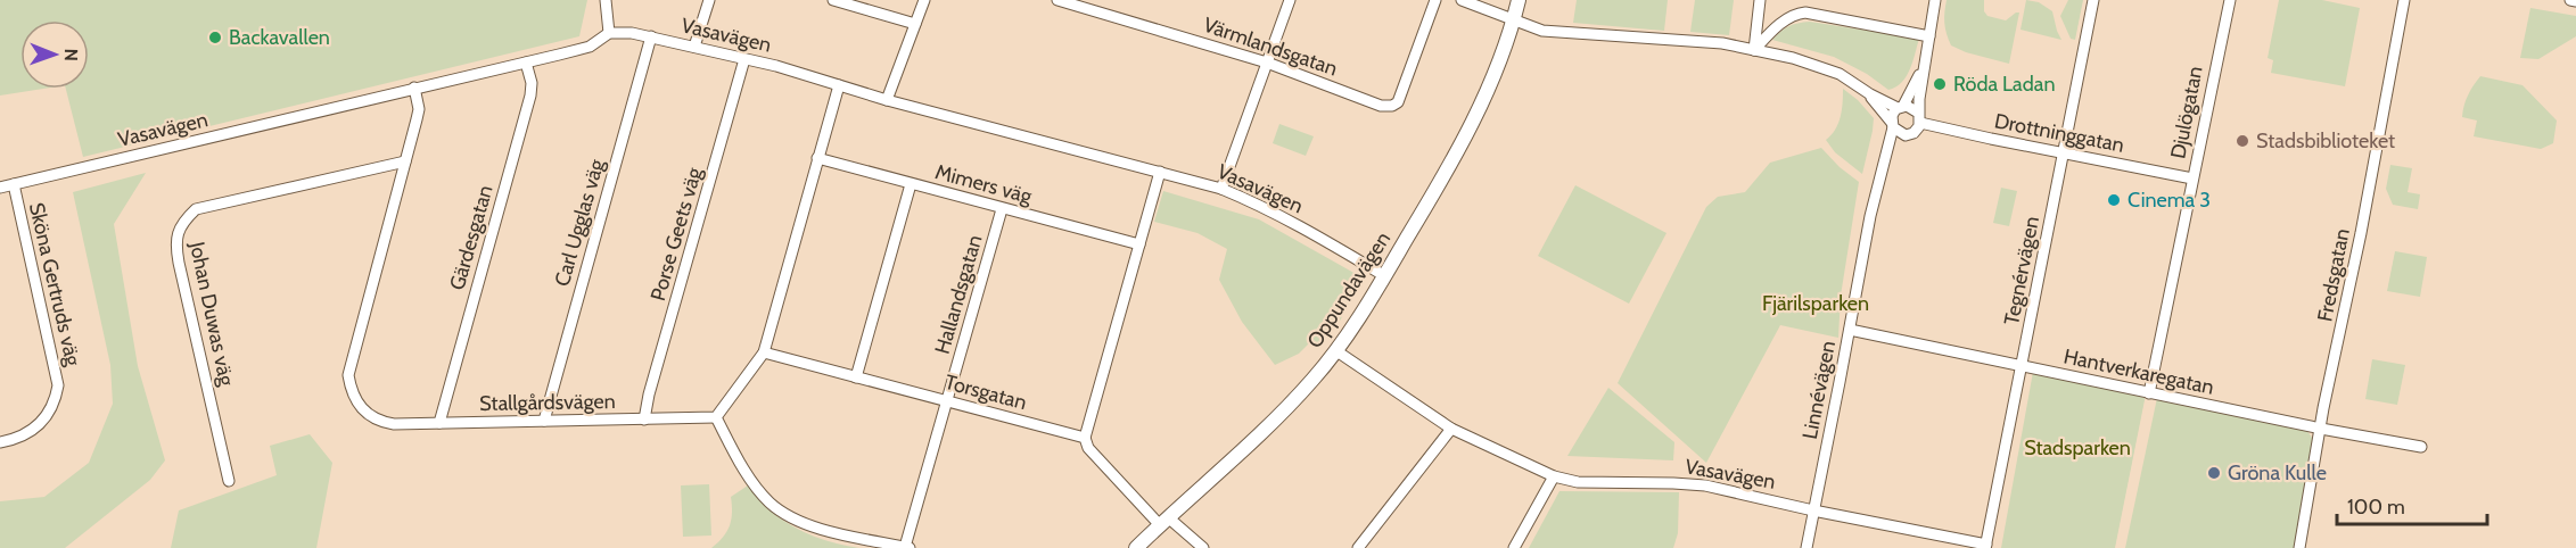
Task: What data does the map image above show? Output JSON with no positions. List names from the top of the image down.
{
  "streets": {
    "main road": ["Oppundavägen"],
    "street": [
      "Vasavägen",
      "Värmlandsgatan",
      "Djulögatan",
      "Drottninggatan",
      "Mimers väg",
      "Carl Ugglas väg",
      "Porse Geets väg",
      "Gärdesgatan",
      "Tegnérvägen",
      "Fredsgatan",
      "Sköna Gertruds väg",
      "Hallandsgatan",
      "Johan Duwas väg",
      "Hantverkaregatan",
      "Linnévägen",
      "Torsgatan",
      "Stallgårdsvägen"
    ]
  },
  "crossings": [
    ["Vasavägen", "Carl Ugglas väg"],
    ["Vasavägen", "Porse Geets väg"],
    ["Vasavägen", "Gärdesgatan"],
    ["Vasavägen", "Tegnérvägen"],
    ["Vasavägen", "Sköna Gertruds väg"],
    ["Vasavägen", "Oppundavägen"],
    ["Vasavägen", "Linnévägen"],
    ["Vasavägen", "Stallgårdsvägen"],
    ["Djulögatan", "Drottninggatan"],
    ["Djulögatan", "Hantverkaregatan"],
    ["Drottninggatan", "Tegnérvägen"],
    ["Drottninggatan", "Linnévägen"],
    ["Mimers väg", "Hallandsgatan"],
    ["Carl Ugglas väg", "Stallgårdsvägen"],
    ["Porse Geets väg", "Stallgårdsvägen"],
    ["Gärdesgatan", "Stallgårdsvägen"],
    ["Tegnérvägen", "Hantverkaregatan"],
    ["Fredsgatan", "Hantverkaregatan"],
    ["Hallandsgatan", "Torsgatan"],
    ["Johan Duwas väg", "Stallgårdsvägen"],
    ["Hantverkaregatan", "Linnévägen"]
  ],
  "parks": ["Fjärilsparken", "Stadsparken"],
  "places": [
    "Backavallen",
    "Röda Ladan",
    "Stadsbiblioteket",
    "Cinema 3",
    "Gröna Kulle"
  ],
  "scale_bar": "100 m",
  "north": "right"
}
